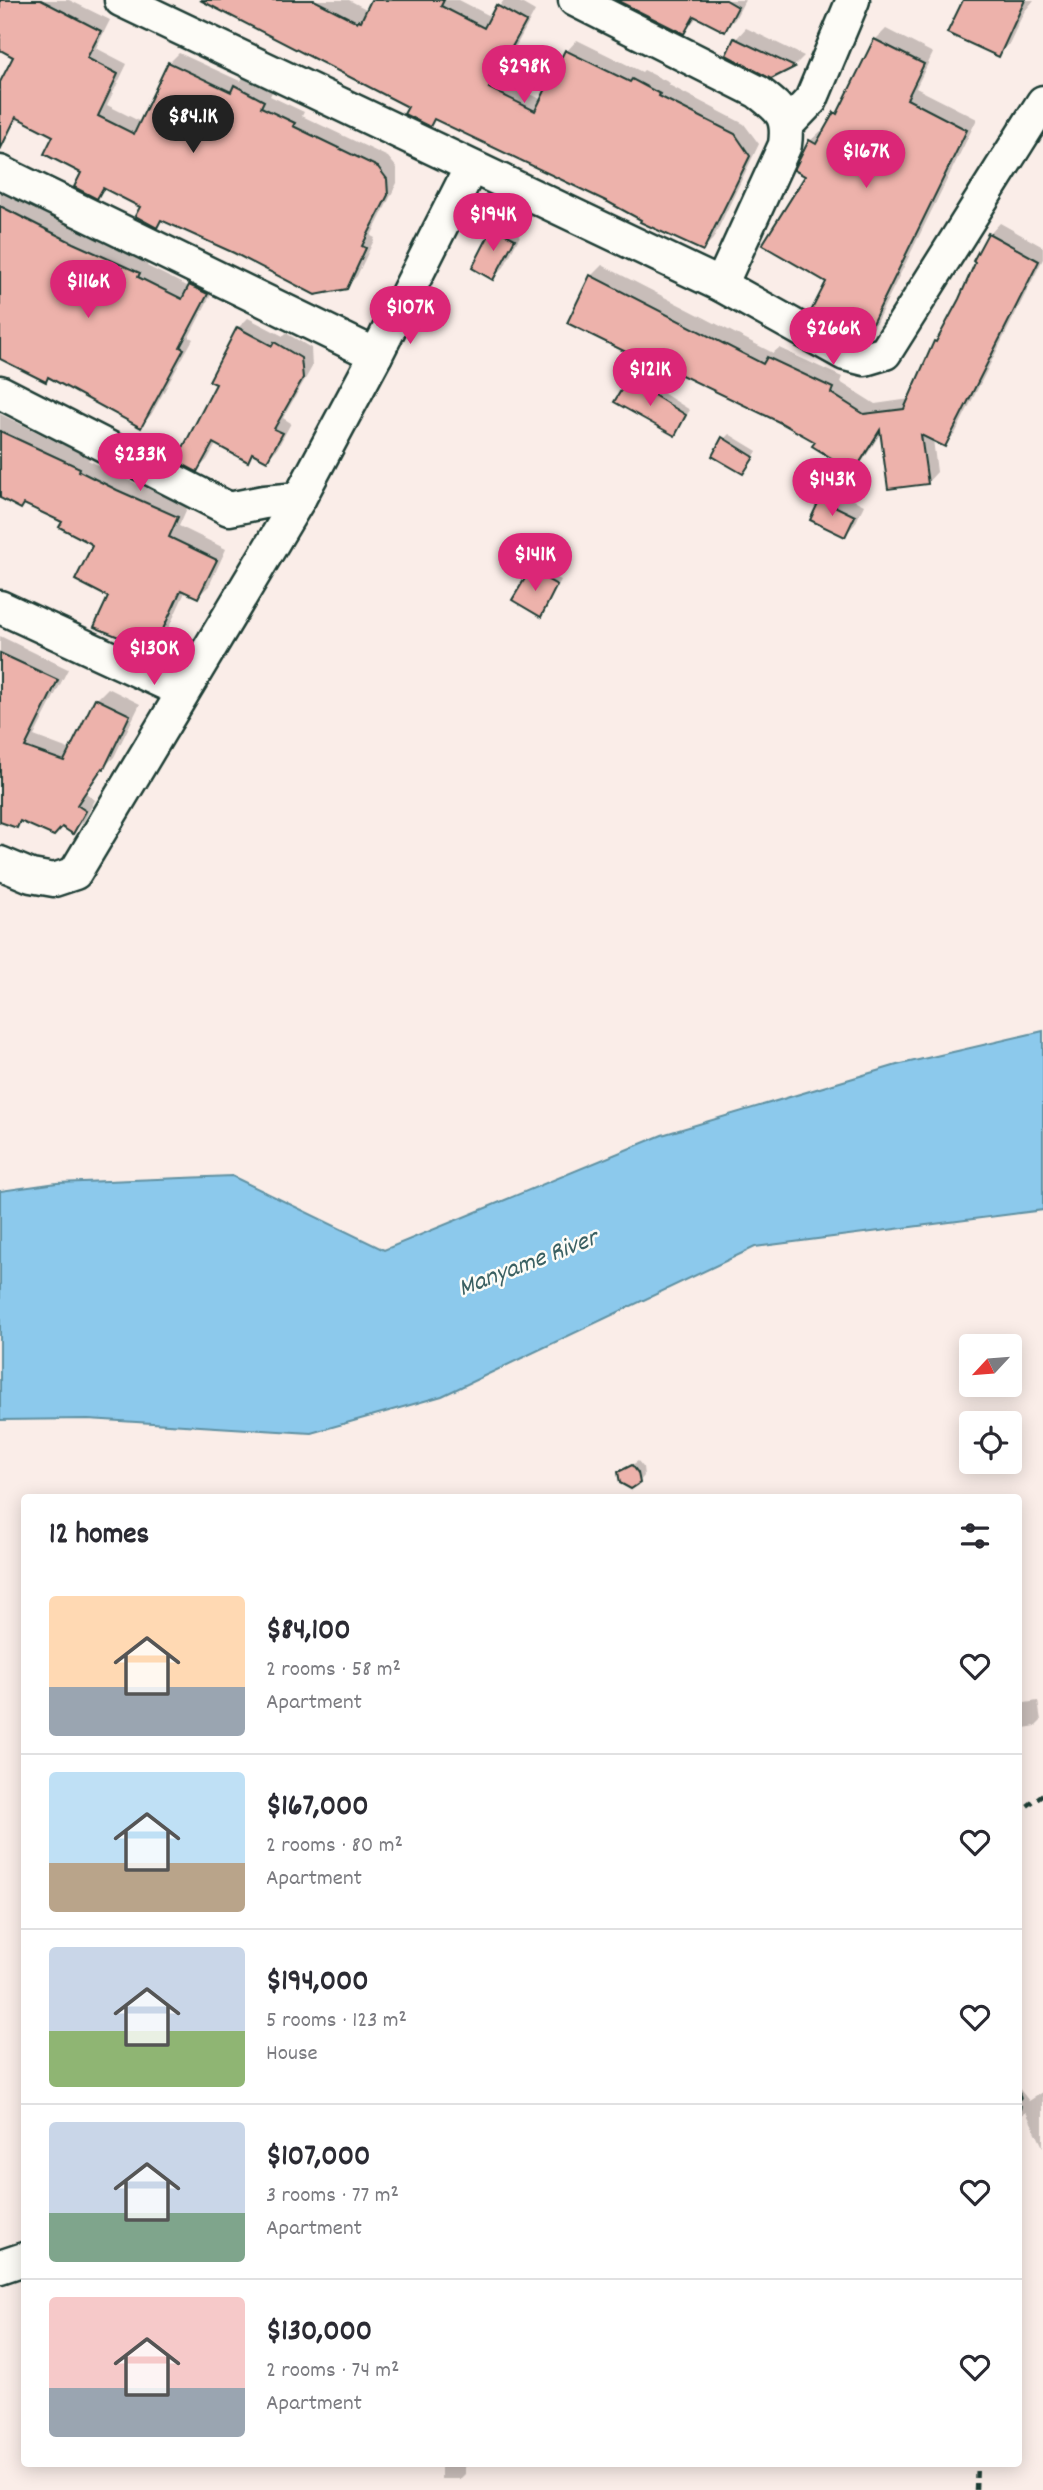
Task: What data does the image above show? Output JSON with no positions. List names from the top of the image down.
{
  "water": ["Manyame River"],
  "north": "bottom left",
  "page": {
    "price": [
      "$298K",
      "$84.1K",
      "$167K",
      "$194K",
      "$116K",
      "$107K",
      "$266K",
      "$121K",
      "$233K",
      "$143K",
      "$141K",
      "$130K"
    ],
    "heading": "12 homes",
    "list": [
      {
        "name": "$84,100",
        "note": "2 rooms · 58 m² · Apartment"
      },
      {
        "name": "$167,000",
        "note": "2 rooms · 80 m² · Apartment"
      },
      {
        "name": "$194,000",
        "note": "5 rooms · 123 m² · House"
      },
      {
        "name": "$107,000",
        "note": "3 rooms · 77 m² · Apartment"
      },
      {
        "name": "$130,000",
        "note": "2 rooms · 74 m² · Apartment"
      }
    ]
  }
}
